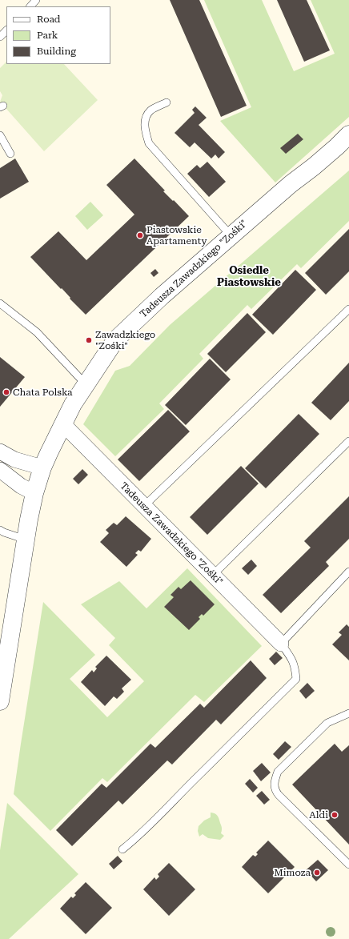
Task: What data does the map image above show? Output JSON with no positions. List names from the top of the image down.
{
  "streets": {
    "street": ["Tadeusza Zawadzkiego \"Zośki\""]
  },
  "districts": ["Osiedle Piastowskie"],
  "places": [
    "Piastowskie Apartamenty",
    "Zawadzkiego \"Zośki\"",
    "Chata Polska",
    "Aldi",
    "Mimoza"
  ],
  "legend": ["Road", "Park", "Building"]
}
